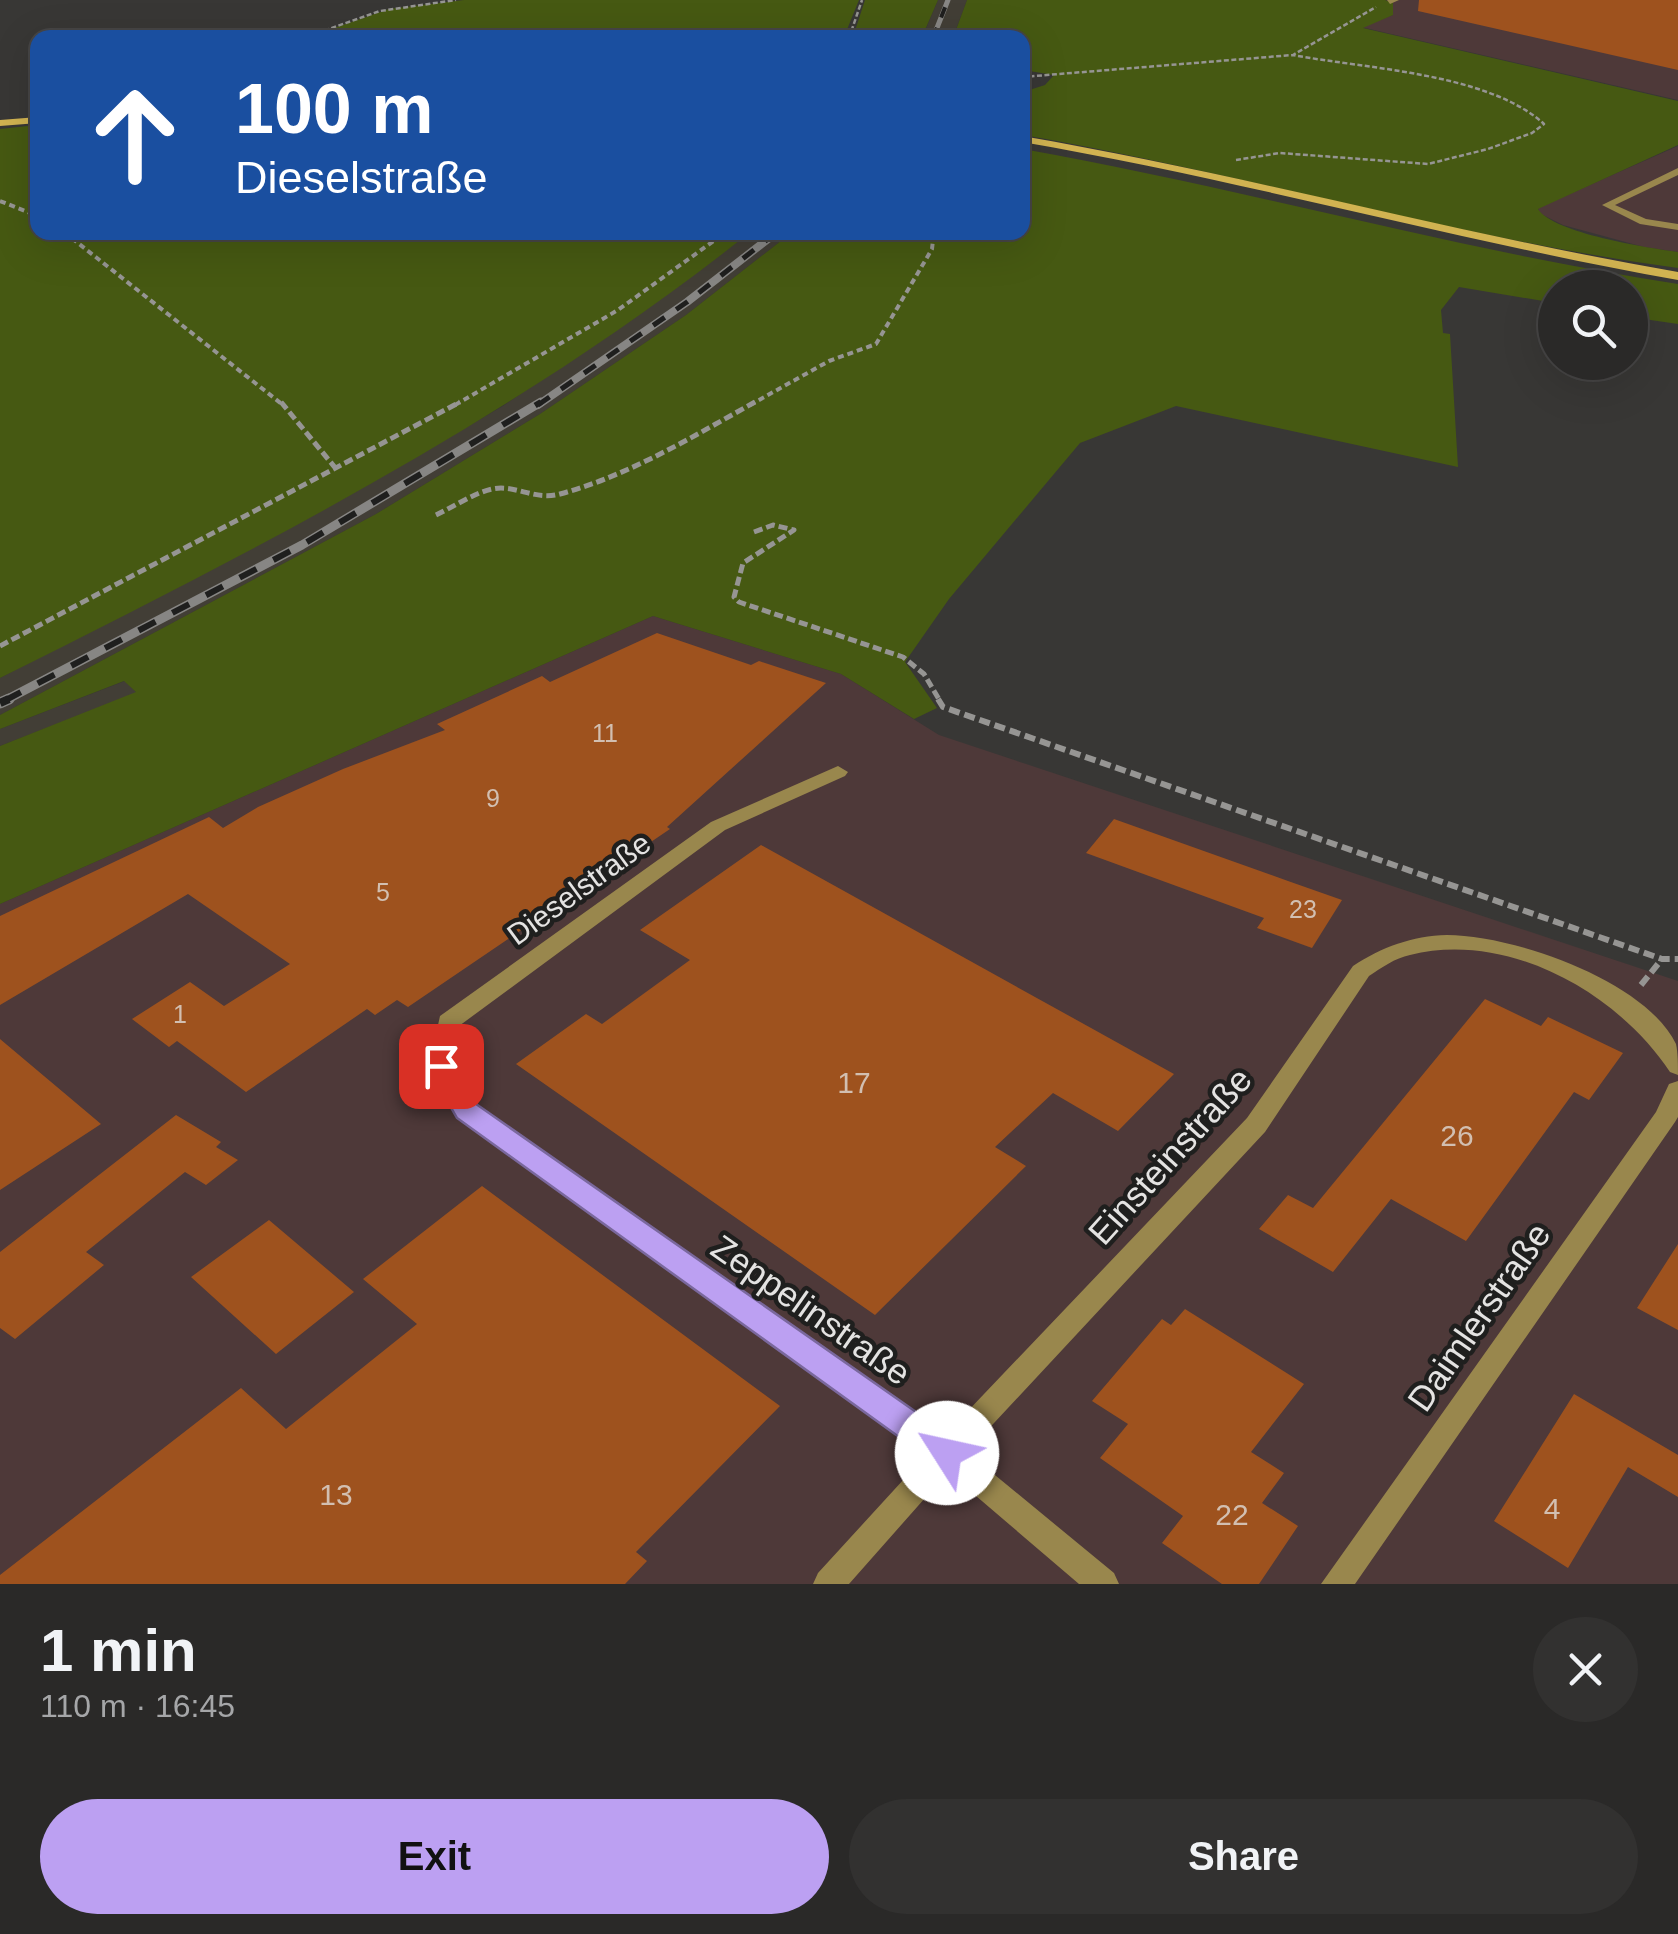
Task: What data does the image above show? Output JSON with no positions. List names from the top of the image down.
{
  "streets": {
    "street": [
      "Dieselstraße",
      "Einsteinstraße",
      "Zeppelinstraße",
      "Daimlerstraße"
    ]
  },
  "crossings": [
    ["Dieselstraße", "Zeppelinstraße"],
    ["Einsteinstraße", "Zeppelinstraße"]
  ],
  "house_numbers": [
    "11",
    "9",
    "5",
    "23",
    "1",
    "17",
    "26",
    "13",
    "4",
    "22"
  ],
  "page": {
    "turn": ["100 m", "Dieselstraße"],
    "heading": ["1 min", "110 m · 16:45"],
    "buttons": ["Exit", "Share"]
  }
}
